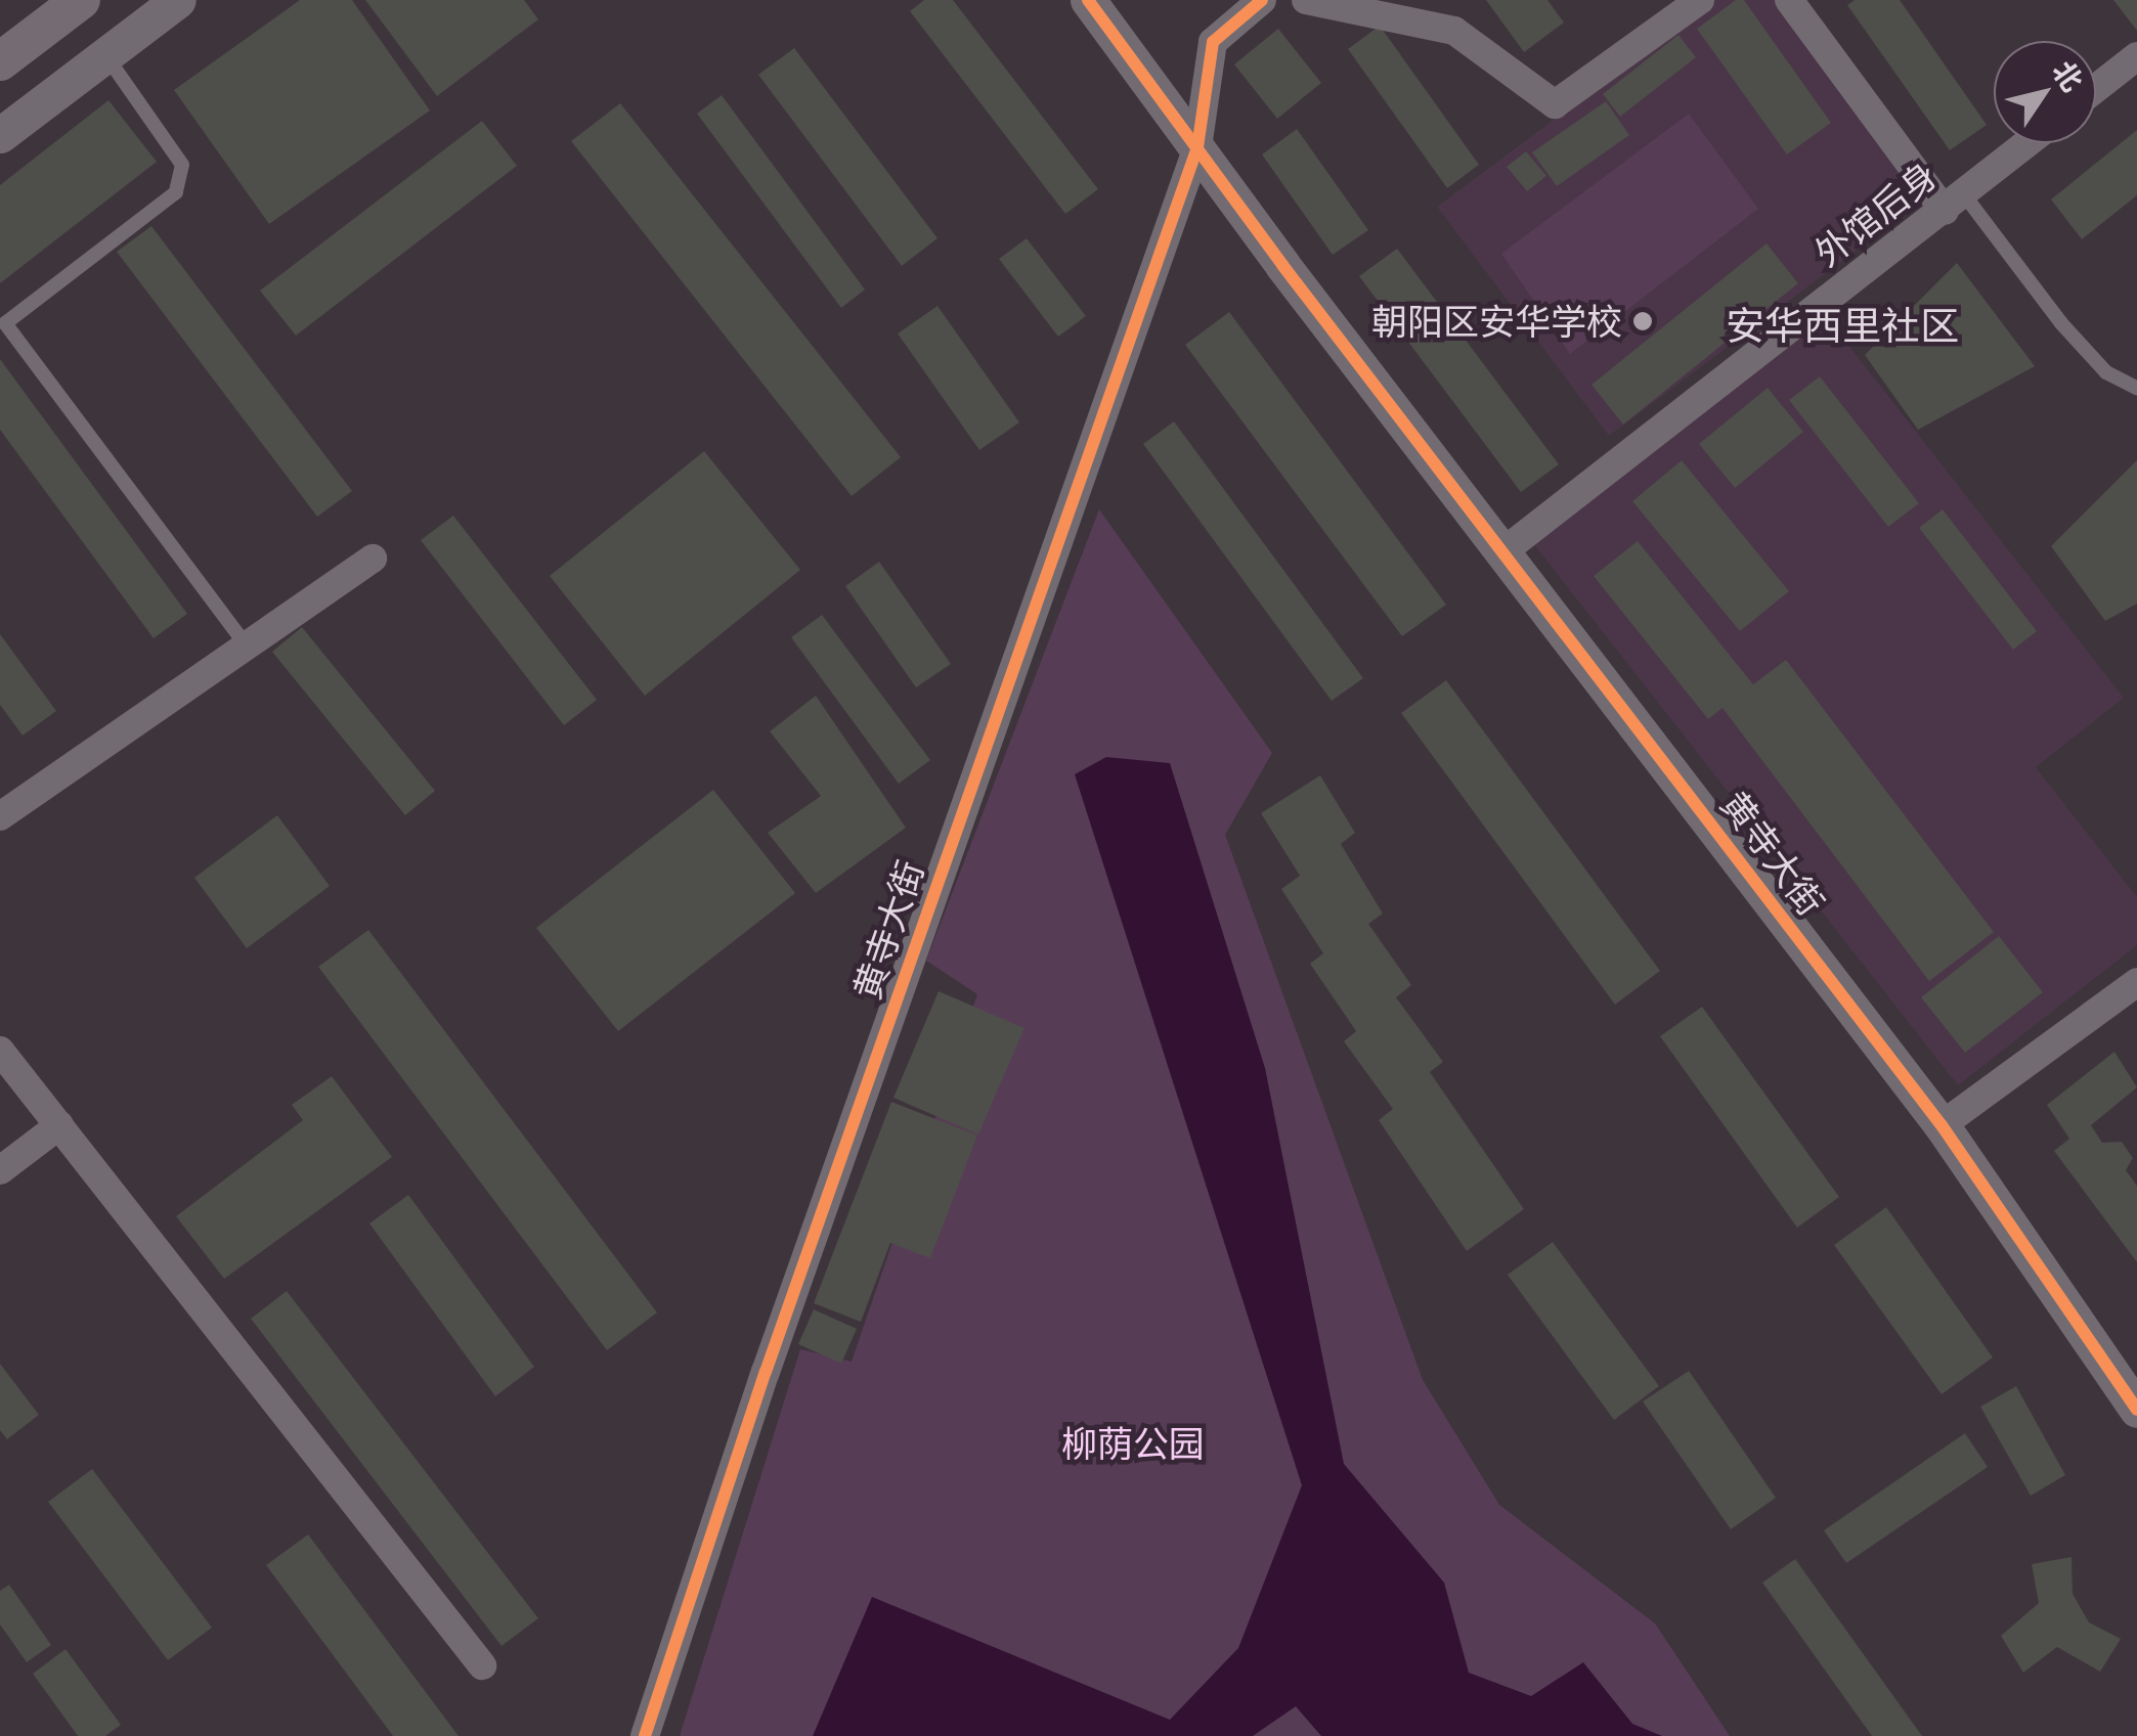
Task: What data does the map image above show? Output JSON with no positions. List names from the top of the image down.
{
  "streets": {
    "street": ["外馆后身", "黄寺大街"]
  },
  "crossings": [
    ["外馆后身", "黄寺大街"]
  ],
  "districts": ["安华西里社区"],
  "parks": ["柳荫公园"],
  "places": ["朝阳区安华学校"],
  "north": "top right"
}
